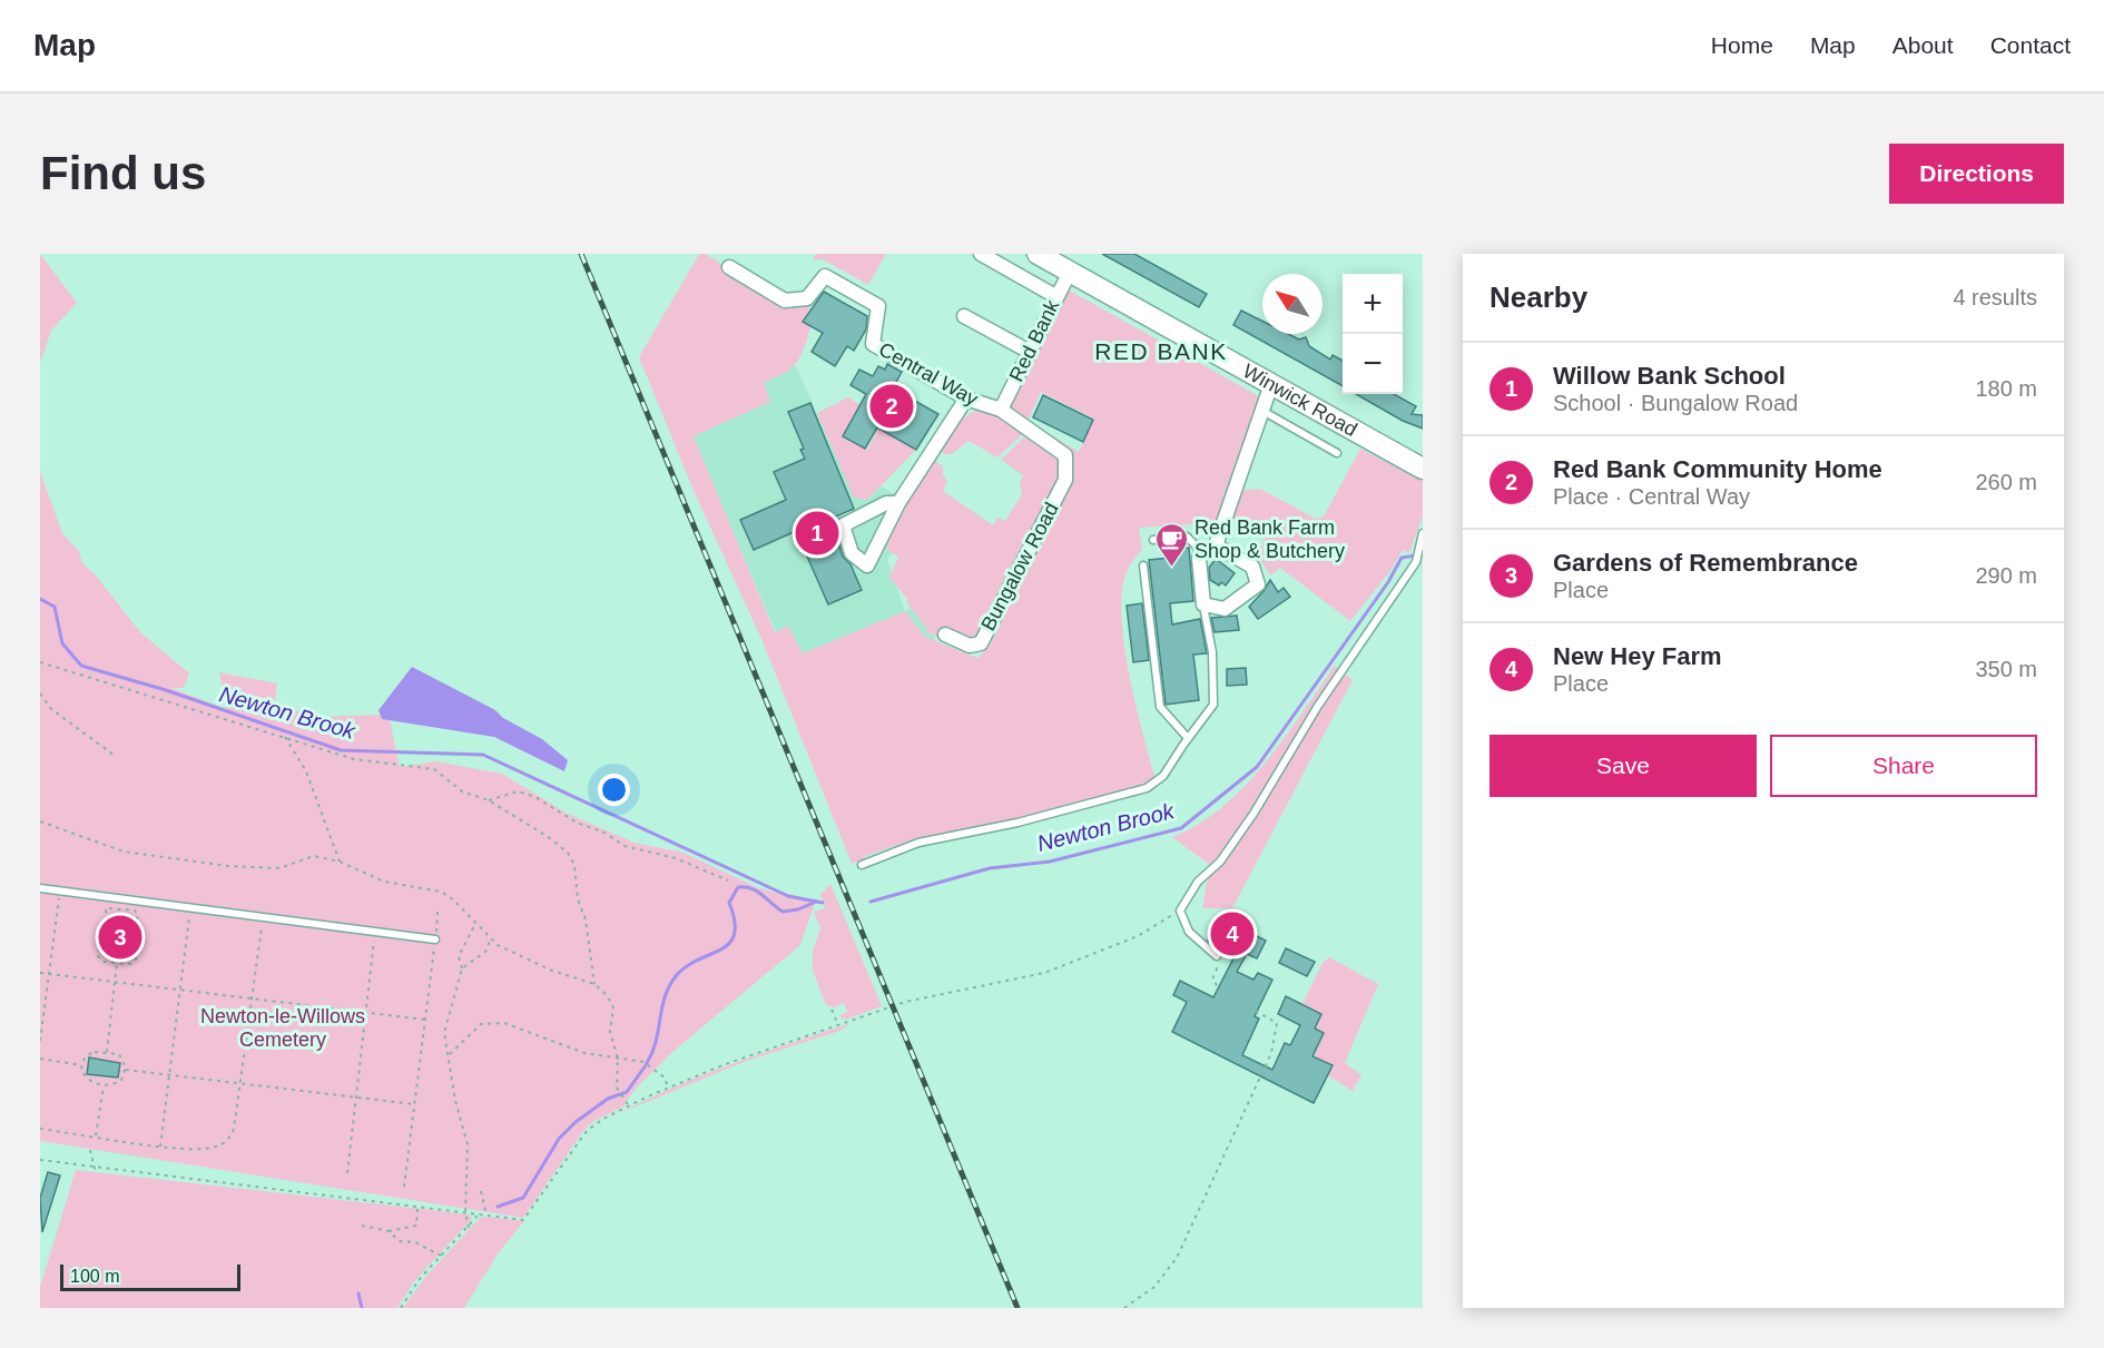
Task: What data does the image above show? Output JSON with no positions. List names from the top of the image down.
{
  "streets": {
    "main road": ["Winwick Road"],
    "street": ["Red Bank", "Central Way", "Bungalow Road"]
  },
  "crossings": [
    ["Red Bank", "Central Way"],
    ["Red Bank", "Winwick Road"],
    ["Central Way", "Bungalow Road"]
  ],
  "districts": ["RED BANK"],
  "water": ["Newton Brook"],
  "parks": ["Newton-le-Willows Cemetery"],
  "places": {
    "cafe": ["Red Bank Farm Shop & Butchery"]
  },
  "scale_bar": "100 m",
  "north": "top left",
  "page": {
    "header": "Map",
    "nav": [
      "Home",
      "Map",
      "About",
      "Contact"
    ],
    "buttons": [
      "Directions",
      ["Save", "Share"]
    ],
    "title": "Find us",
    "heading": ["Nearby", "4 results"],
    "map_buttons": ["+", "−"],
    "list": [
      {
        "mark": "1",
        "name": "Willow Bank School",
        "note": "School · Bungalow Road",
        "value": "180 m"
      },
      {
        "mark": "2",
        "name": "Red Bank Community Home",
        "note": "Place · Central Way",
        "value": "260 m"
      },
      {
        "mark": "3",
        "name": "Gardens of Remembrance",
        "note": "Place",
        "value": "290 m"
      },
      {
        "mark": "4",
        "name": "New Hey Farm",
        "note": "Place",
        "value": "350 m"
      }
    ],
    "pins": [
      "2",
      "1",
      "4",
      "3"
    ],
    "scale": "100 m"
  }
}
